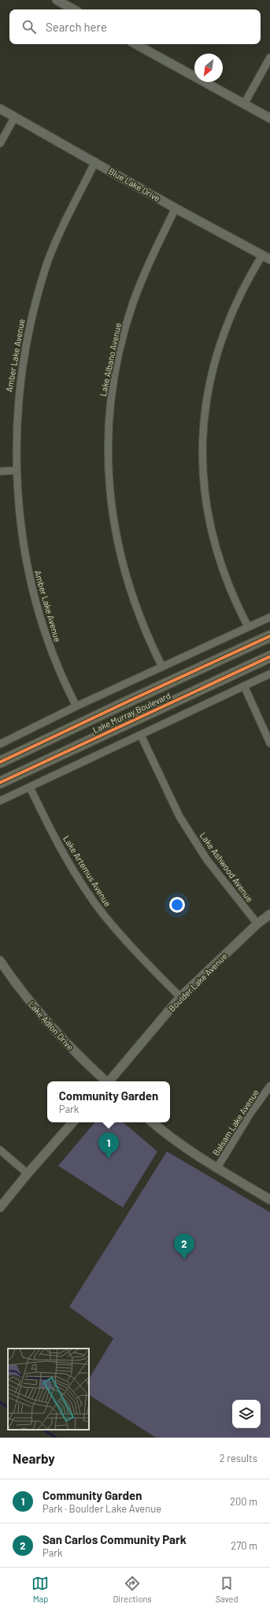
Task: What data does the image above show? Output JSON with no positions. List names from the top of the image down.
{
  "streets": {
    "main road": ["Lake Murray Boulevard"],
    "street": [
      "Blue Lake Drive",
      "Amber Lake Avenue",
      "Lake Albano Avenue",
      "Lake Ashwood Avenue",
      "Lake Artemus Avenue",
      "Boulder Lake Avenue",
      "Lake Adlon Drive",
      "Balsam Lake Avenue"
    ]
  },
  "crossings": [
    ["Blue Lake Drive", "Amber Lake Avenue"],
    ["Blue Lake Drive", "Lake Albano Avenue"],
    ["Lake Ashwood Avenue", "Boulder Lake Avenue"],
    ["Lake Artemus Avenue", "Boulder Lake Avenue"]
  ],
  "north": "bottom left",
  "page": {
    "search": "Search here",
    "popup": ["Community Garden", "Park"],
    "pins": ["1", "2"],
    "heading": ["Nearby", "2 results"],
    "list": [
      {
        "mark": "1",
        "name": "Community Garden",
        "note": "Park · Boulder Lake Avenue",
        "value": "200 m"
      },
      {
        "mark": "2",
        "name": "San Carlos Community Park",
        "note": "Park",
        "value": "270 m"
      }
    ],
    "nav": ["Map", "Directions", "Saved"]
  }
}
